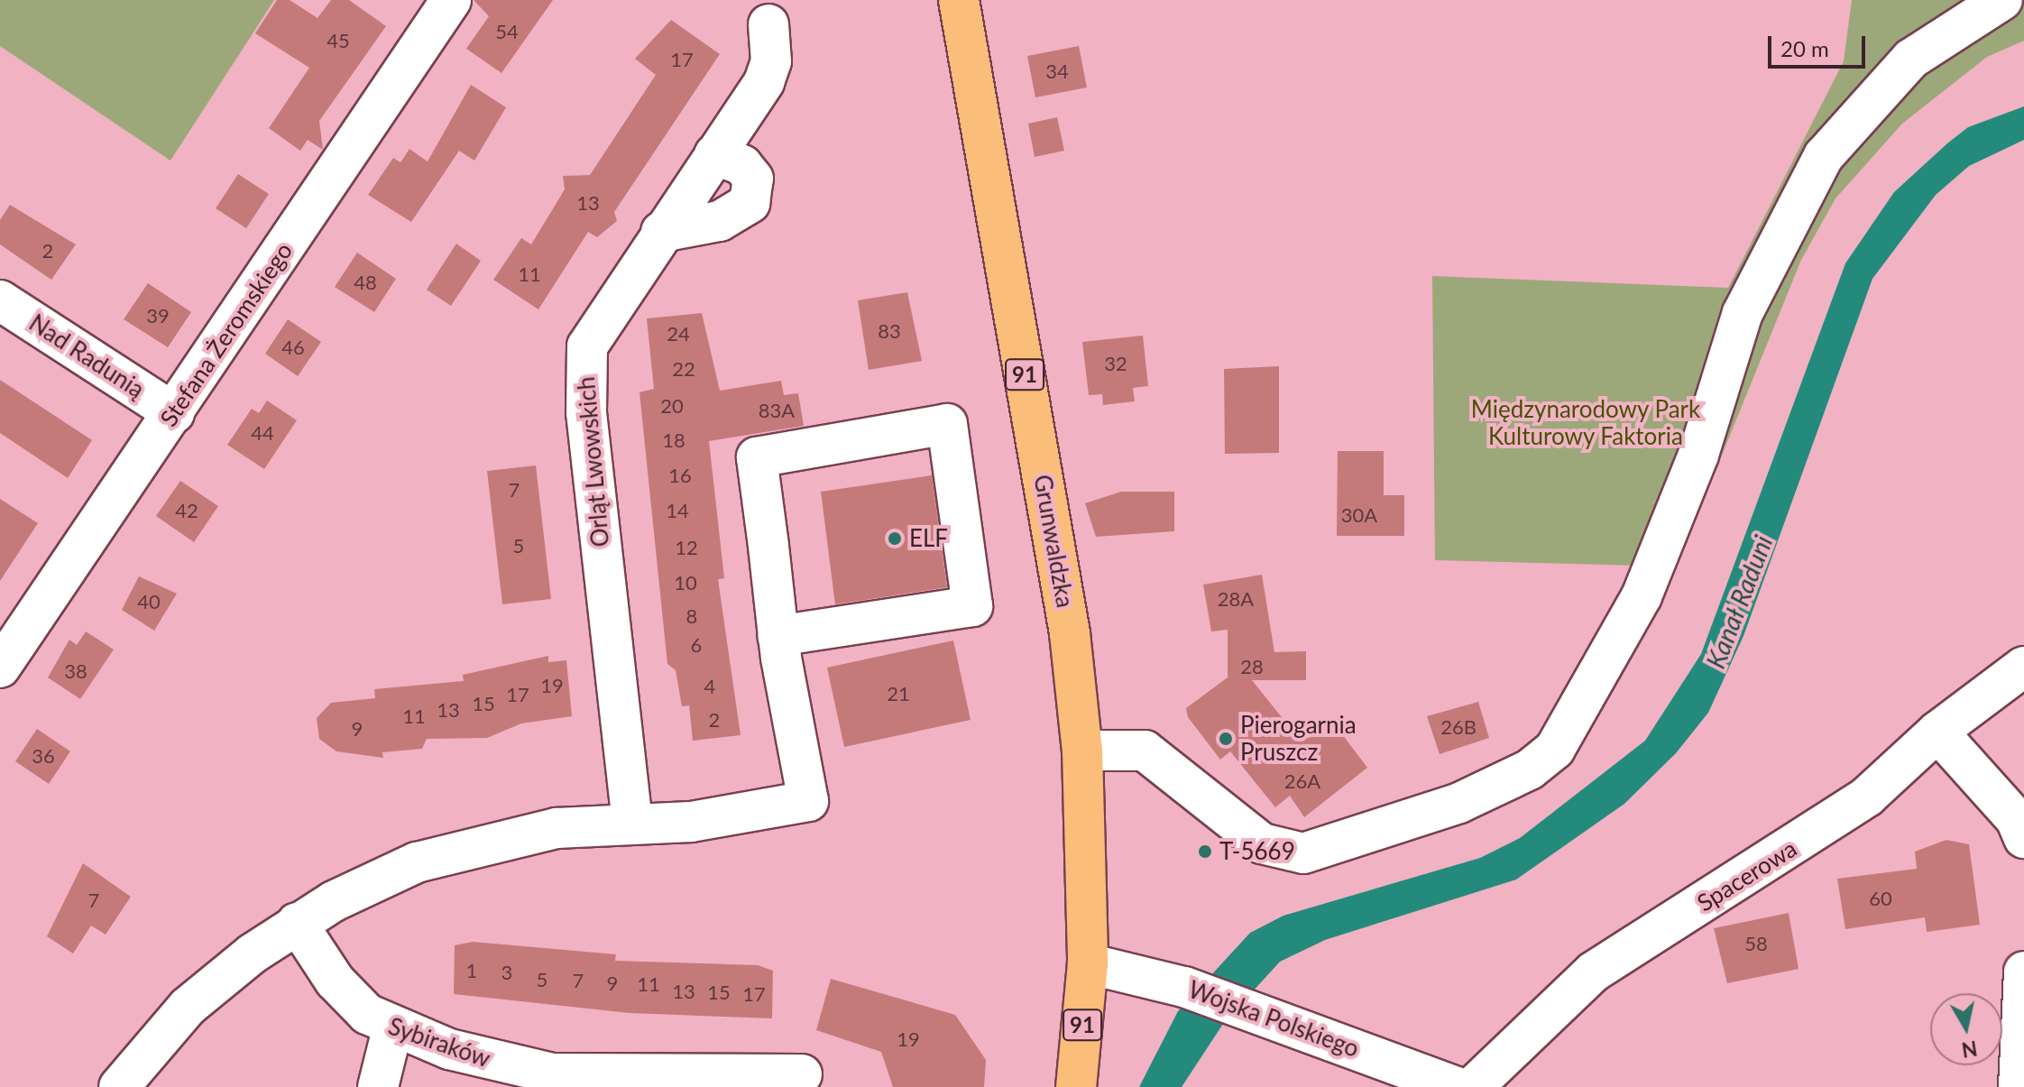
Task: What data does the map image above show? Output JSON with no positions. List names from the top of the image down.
{
  "streets": {
    "main road": ["91", "Grunwaldzka"],
    "street": [
      "Stefana Żeromskiego",
      "Nad Radunią",
      "Orląt Lwowskich",
      "Spacerowa",
      "Wojska Polskiego",
      "Sybiraków"
    ]
  },
  "crossings": [
    ["Stefana Żeromskiego", "Nad Radunią"],
    ["Grunwaldzka", "Wojska Polskiego"]
  ],
  "water": ["Kanał Raduni"],
  "parks": ["Międzynarodowy Park Kulturowy Faktoria"],
  "places": ["ELF", "Pierogarnia Pruszcz", "T-5669"],
  "house_numbers": [
    "54",
    "45",
    "17",
    "34",
    "13",
    "2",
    "11",
    "48",
    "39",
    "83",
    "24",
    "46",
    "32",
    "22",
    "20",
    "83A",
    "44",
    "18",
    "16",
    "7",
    "42",
    "14",
    "30A",
    "5",
    "12",
    "10",
    "28A",
    "40",
    "8",
    "6",
    "28",
    "38",
    "19",
    "4",
    "21",
    "17",
    "15",
    "13",
    "11",
    "2",
    "26B",
    "9",
    "36",
    "26A",
    "60",
    "7",
    "58",
    "1",
    "3",
    "5",
    "7",
    "9",
    "11",
    "13",
    "15",
    "17",
    "19"
  ],
  "scale_bar": "20 m",
  "north": "bottom"
}
